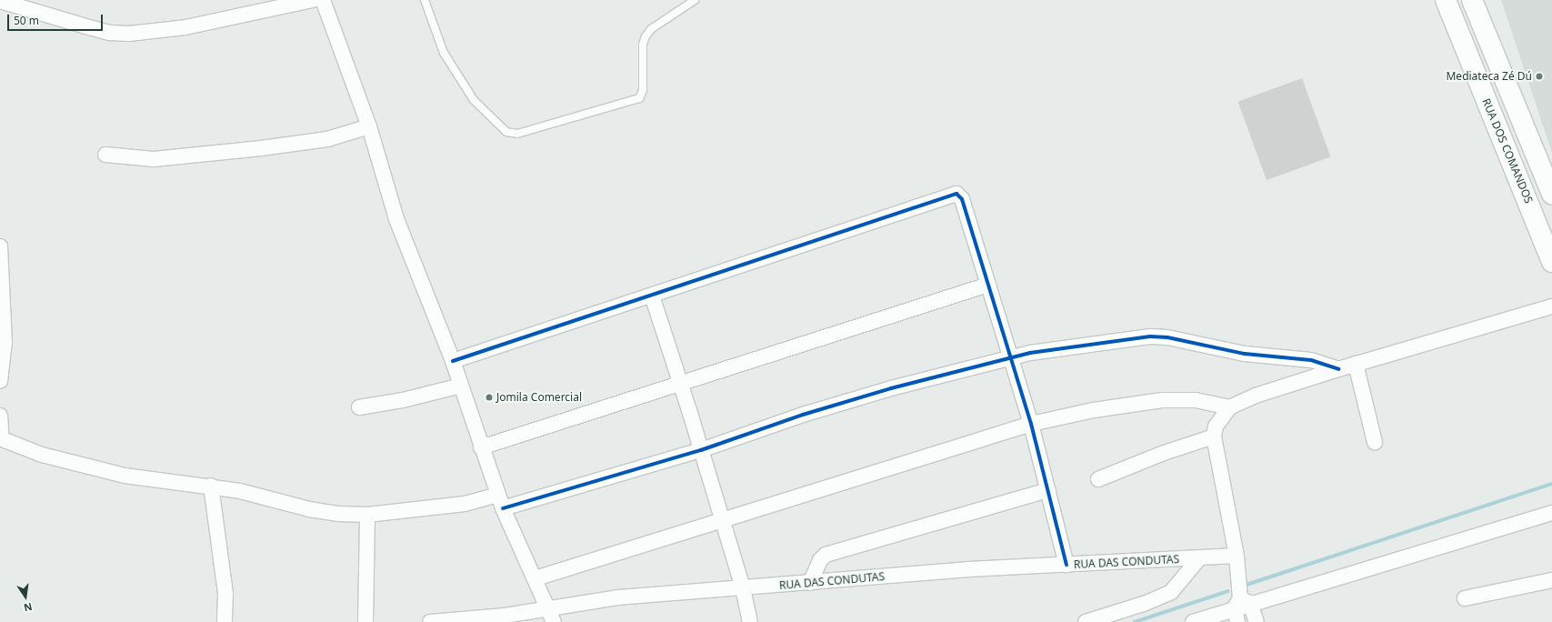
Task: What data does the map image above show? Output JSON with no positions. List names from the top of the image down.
{
  "streets": {
    "main road": ["RUA DOS COMANDOS"],
    "street": ["RUA DAS CONDUTAS"]
  },
  "places": ["Mediateca Zé Dú", "Jomila Comercial"],
  "scale_bar": "50 m",
  "north": "bottom"
}
